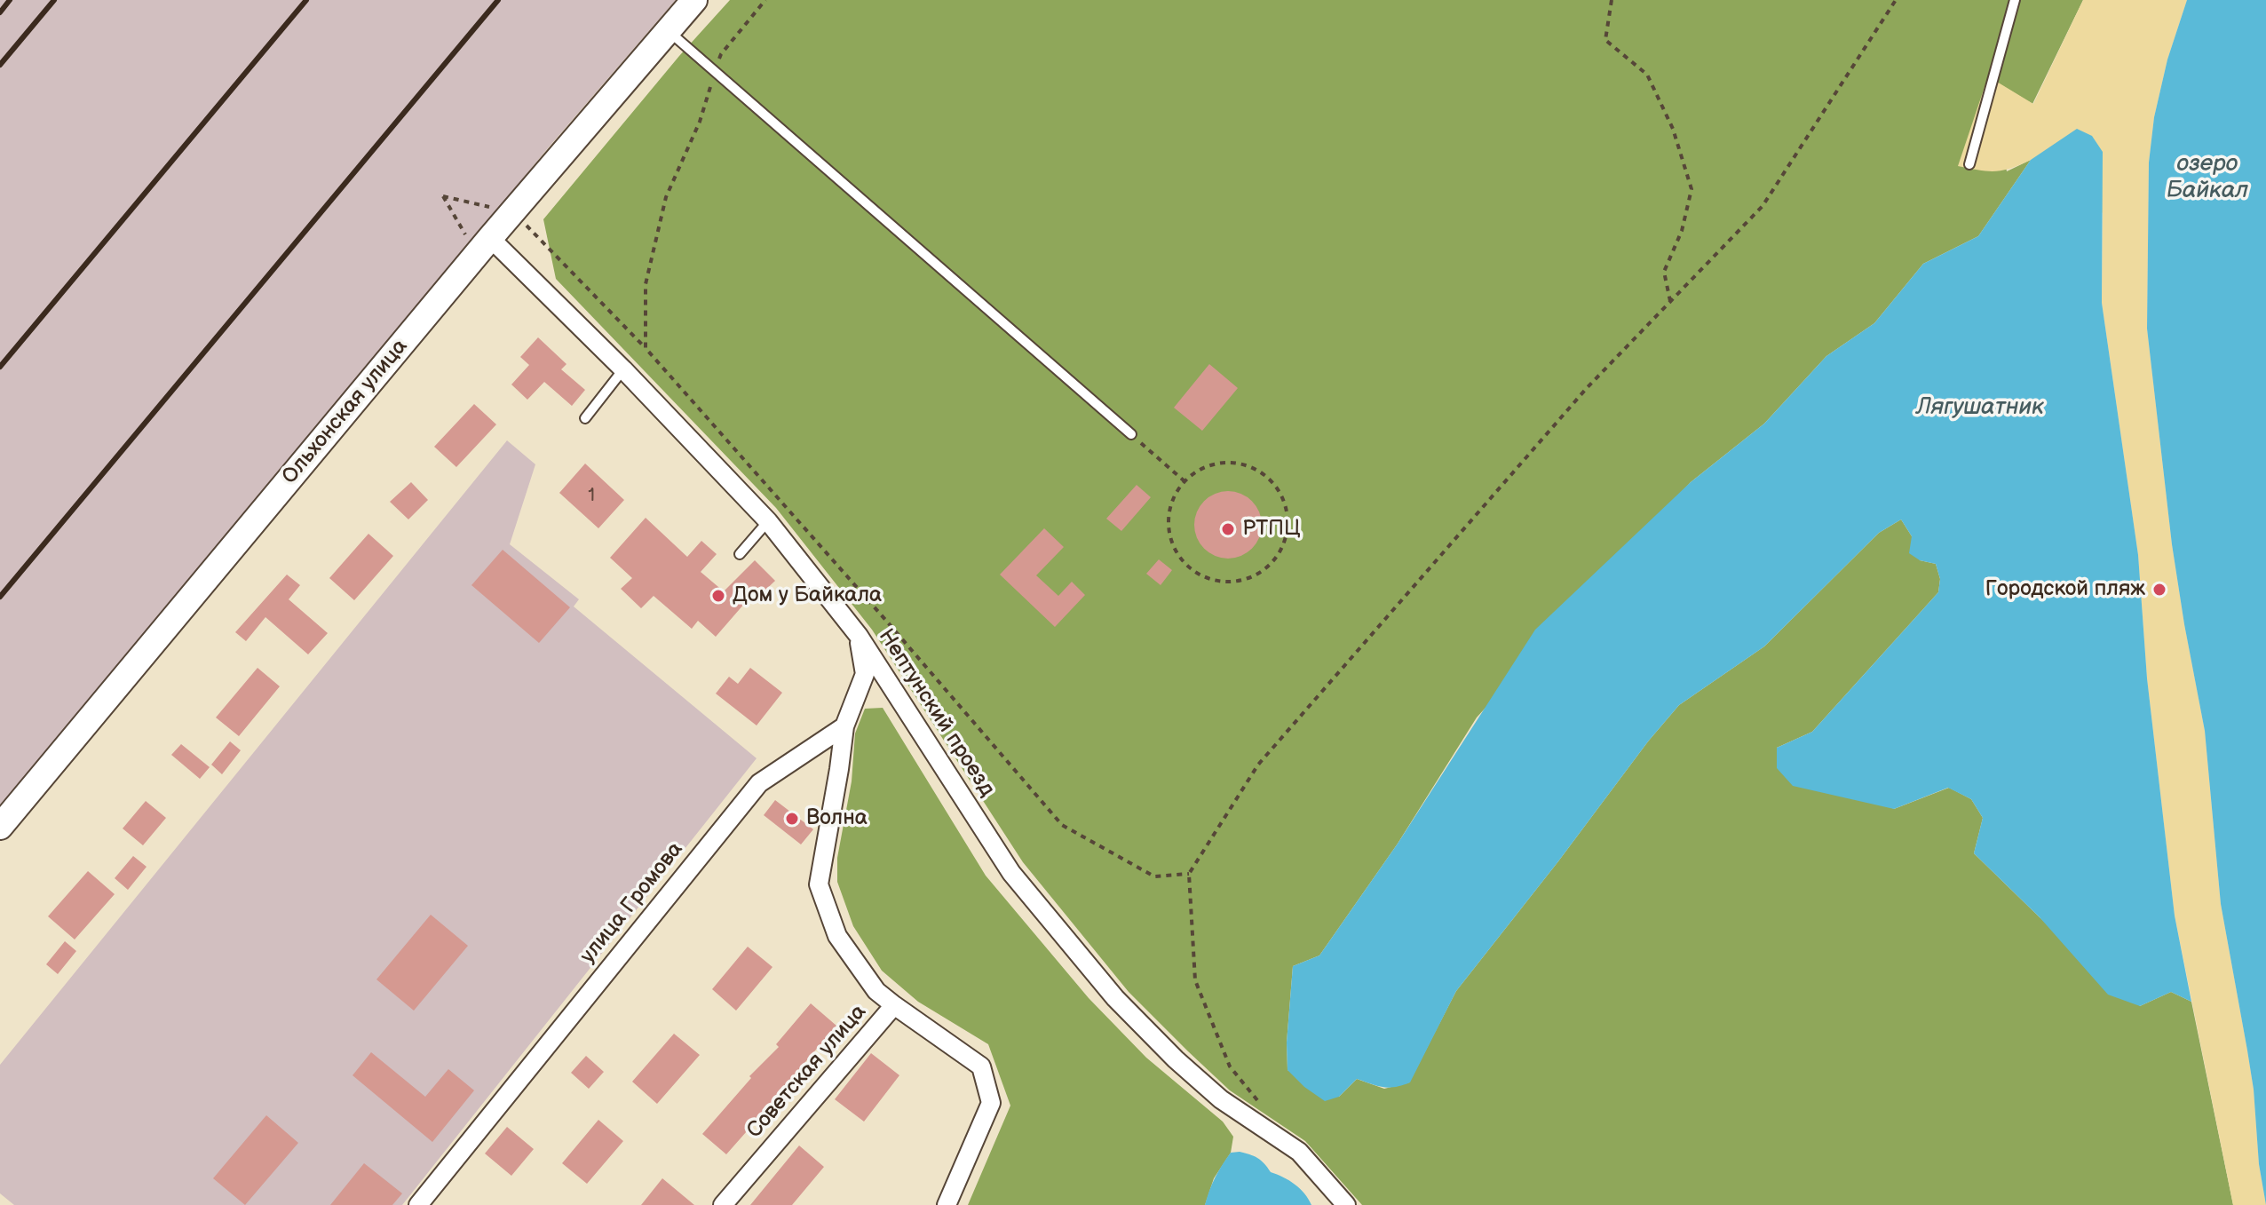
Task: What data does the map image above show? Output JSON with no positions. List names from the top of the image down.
{
  "streets": {
    "street": [
      "Ольхонская улица",
      "Нептунский проезд",
      "улица Громова",
      "Советская улица"
    ]
  },
  "crossings": [
    ["Ольхонская улица", "Нептунский проезд"],
    ["улица Громова", "Советская улица"]
  ],
  "water": ["озеро Байкал", "Лягушатник"],
  "places": [
    "РТПЦ",
    "Городской пляж",
    "Дом у Байкала",
    "Волна"
  ],
  "house_numbers": ["1"]
}
